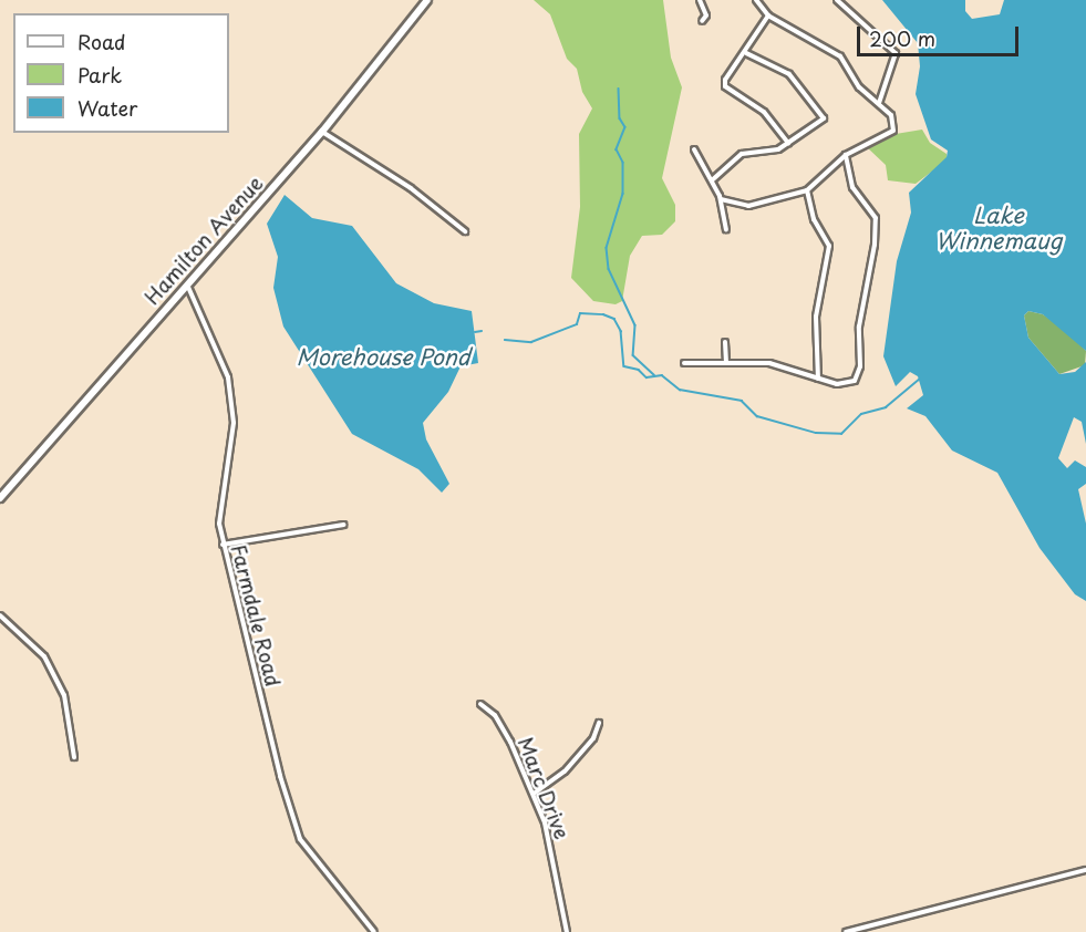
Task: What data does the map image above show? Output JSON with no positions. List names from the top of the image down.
{
  "streets": {
    "street": ["Hamilton Avenue", "Farmdale Road", "Marc Drive"]
  },
  "crossings": [
    ["Hamilton Avenue", "Farmdale Road"]
  ],
  "water": ["Lake Winnemaug", "Morehouse Pond"],
  "legend": ["Road", "Park", "Water"],
  "scale_bar": "200 m"
}
